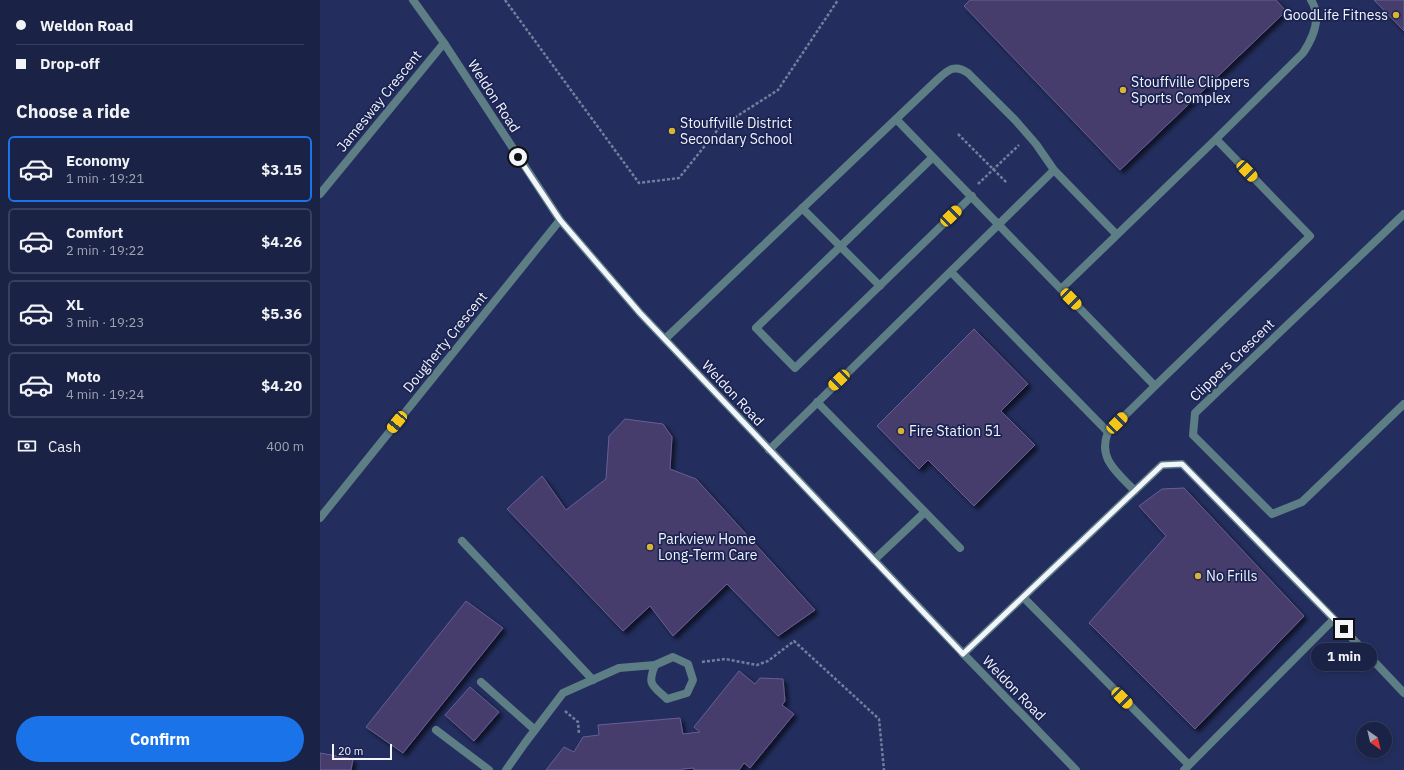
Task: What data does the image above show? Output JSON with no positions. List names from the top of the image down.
{
  "streets": {
    "street": [
      "Weldon Road",
      "Jamesway Crescent",
      "Dougherty Crescent",
      "Clippers Crescent"
    ]
  },
  "crossings": [
    ["Weldon Road", "Jamesway Crescent"],
    ["Weldon Road", "Dougherty Crescent"]
  ],
  "places": [
    "GoodLife Fitness",
    "Stouffville Clippers Sports Complex",
    "Stouffville District Secondary School",
    "Fire Station 51",
    "Parkview Home Long-Term Care",
    "No Frills"
  ],
  "scale_bar": "20 m",
  "north": "bottom right",
  "page": {
    "banner": ["Weldon Road", "Drop-off"],
    "heading": "Choose a ride",
    "list": [
      {
        "name": "Economy",
        "note": "1 min · 19:21",
        "value": "$3.15"
      },
      {
        "name": "Comfort",
        "note": "2 min · 19:22",
        "value": "$4.26"
      },
      {
        "name": "XL",
        "note": "3 min · 19:23",
        "value": "$5.36"
      },
      {
        "name": "Moto",
        "note": "4 min · 19:24",
        "value": "$4.20"
      }
    ],
    "pay": ["Cash", "400 m"],
    "bubble": "1 min",
    "buttons": "Confirm",
    "scale": "20 m"
  }
}
